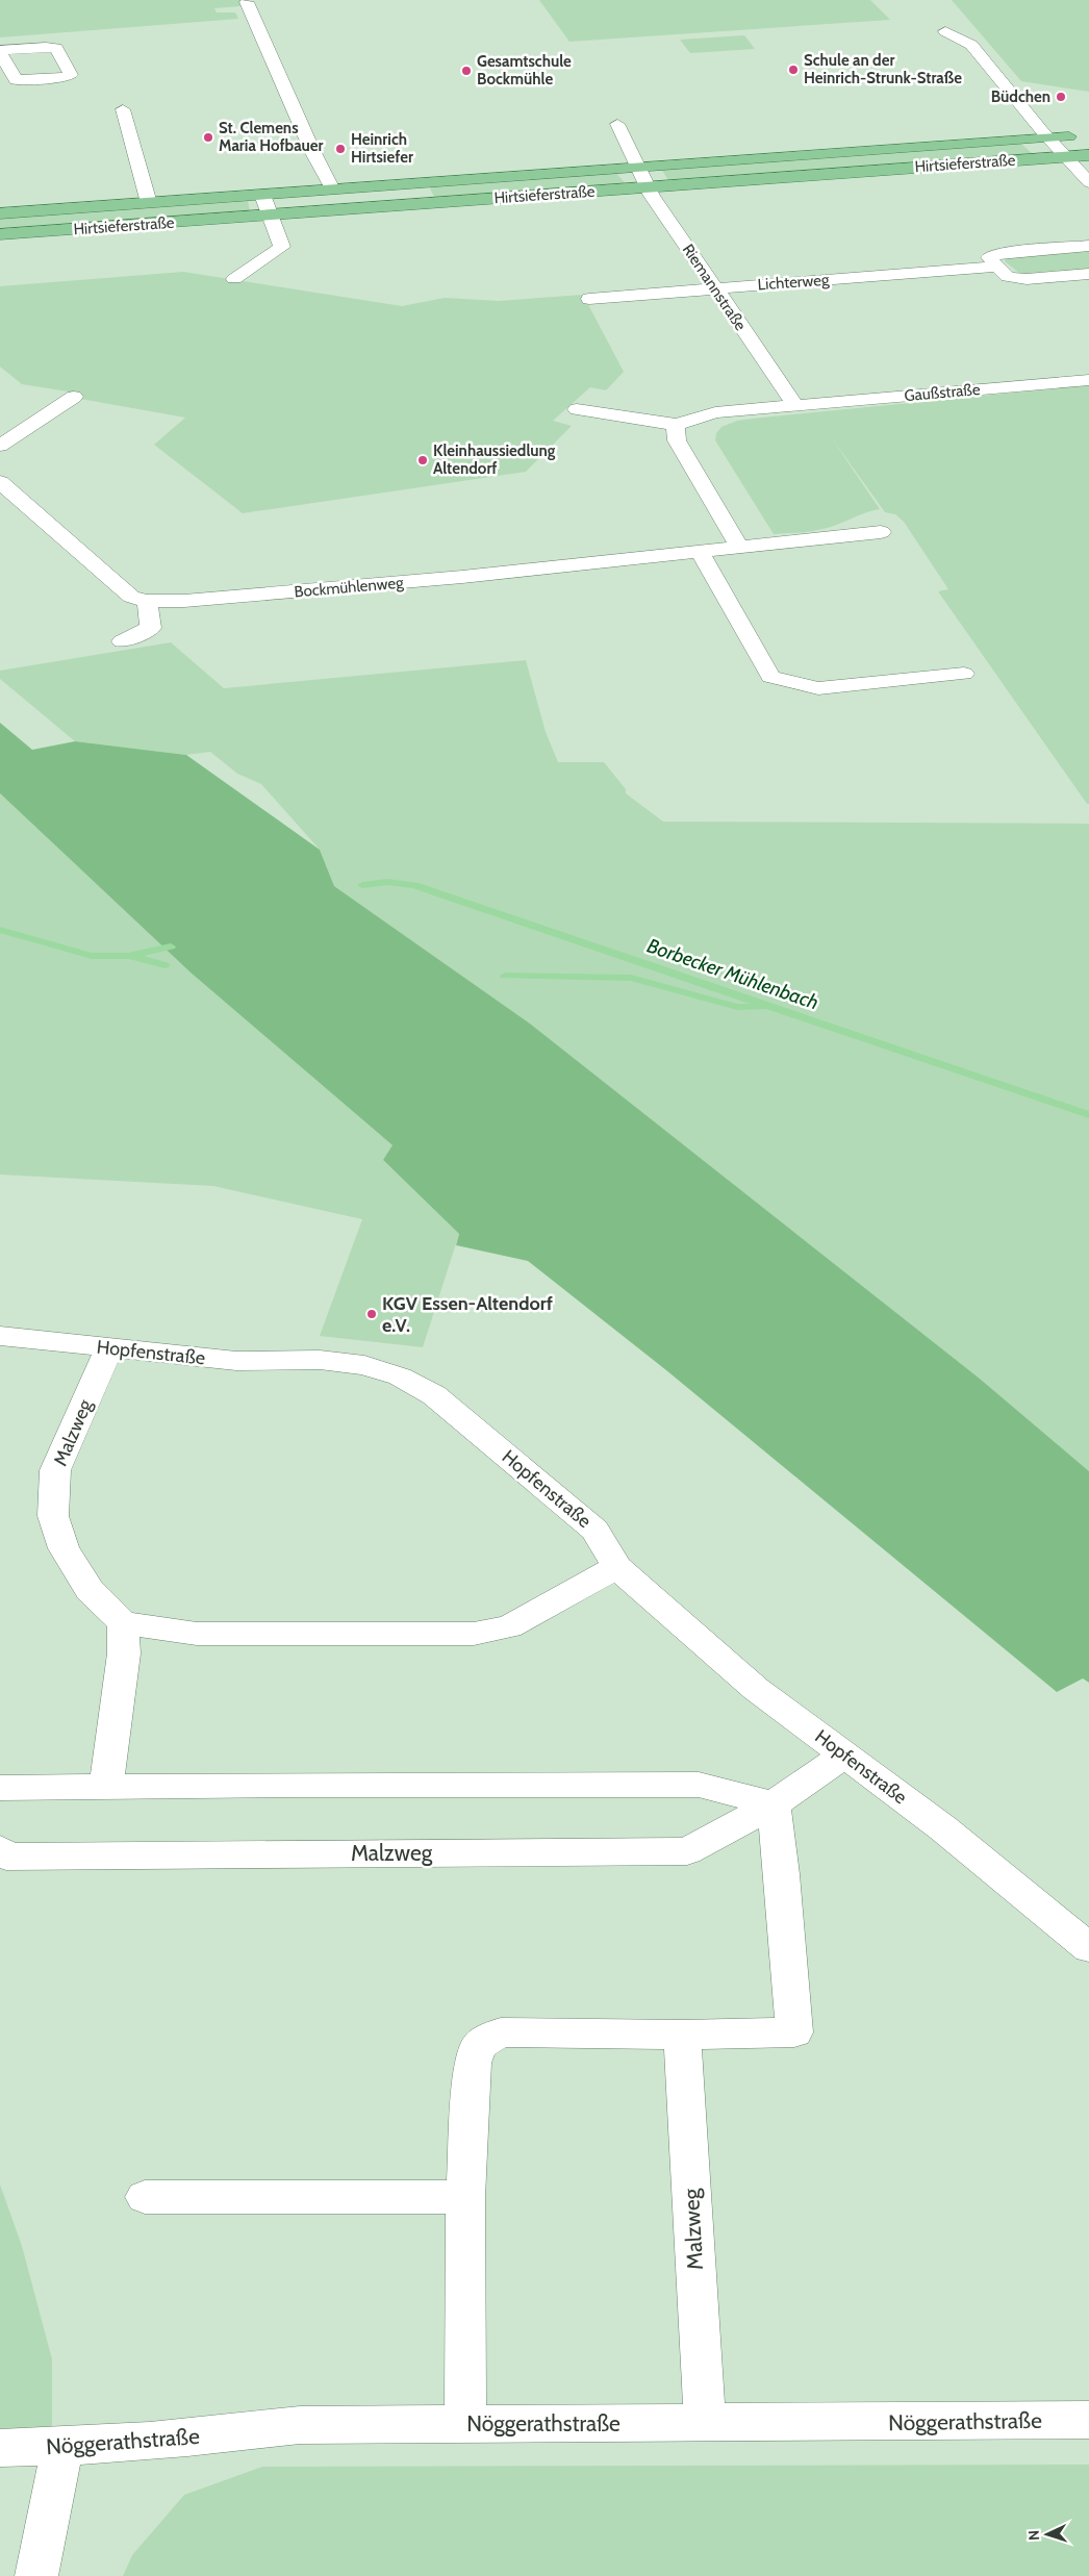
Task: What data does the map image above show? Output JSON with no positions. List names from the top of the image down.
{
  "streets": {
    "main road": ["Hirtsieferstraße"],
    "street": [
      "Lichterweg",
      "Riemannstraße",
      "Gaußstraße",
      "Bockmühlenweg",
      "Hopfenstraße",
      "Malzweg",
      "Nöggerathstraße"
    ]
  },
  "crossings": [
    ["Hirtsieferstraße", "Riemannstraße"],
    ["Lichterweg", "Riemannstraße"],
    ["Riemannstraße", "Gaußstraße"],
    ["Hopfenstraße", "Malzweg"],
    ["Malzweg", "Nöggerathstraße"]
  ],
  "water": ["Borbecker Mühlenbach"],
  "places": [
    "Schule an der Heinrich-Strunk-Straße",
    "Gesamtschule Bockmühle",
    "Büdchen",
    "St. Clemens Maria Hofbauer",
    "Heinrich Hirtsiefer",
    "Kleinhaussiedlung Altendorf",
    "KGV Essen-Altendorf e.V."
  ],
  "north": "left"
}
